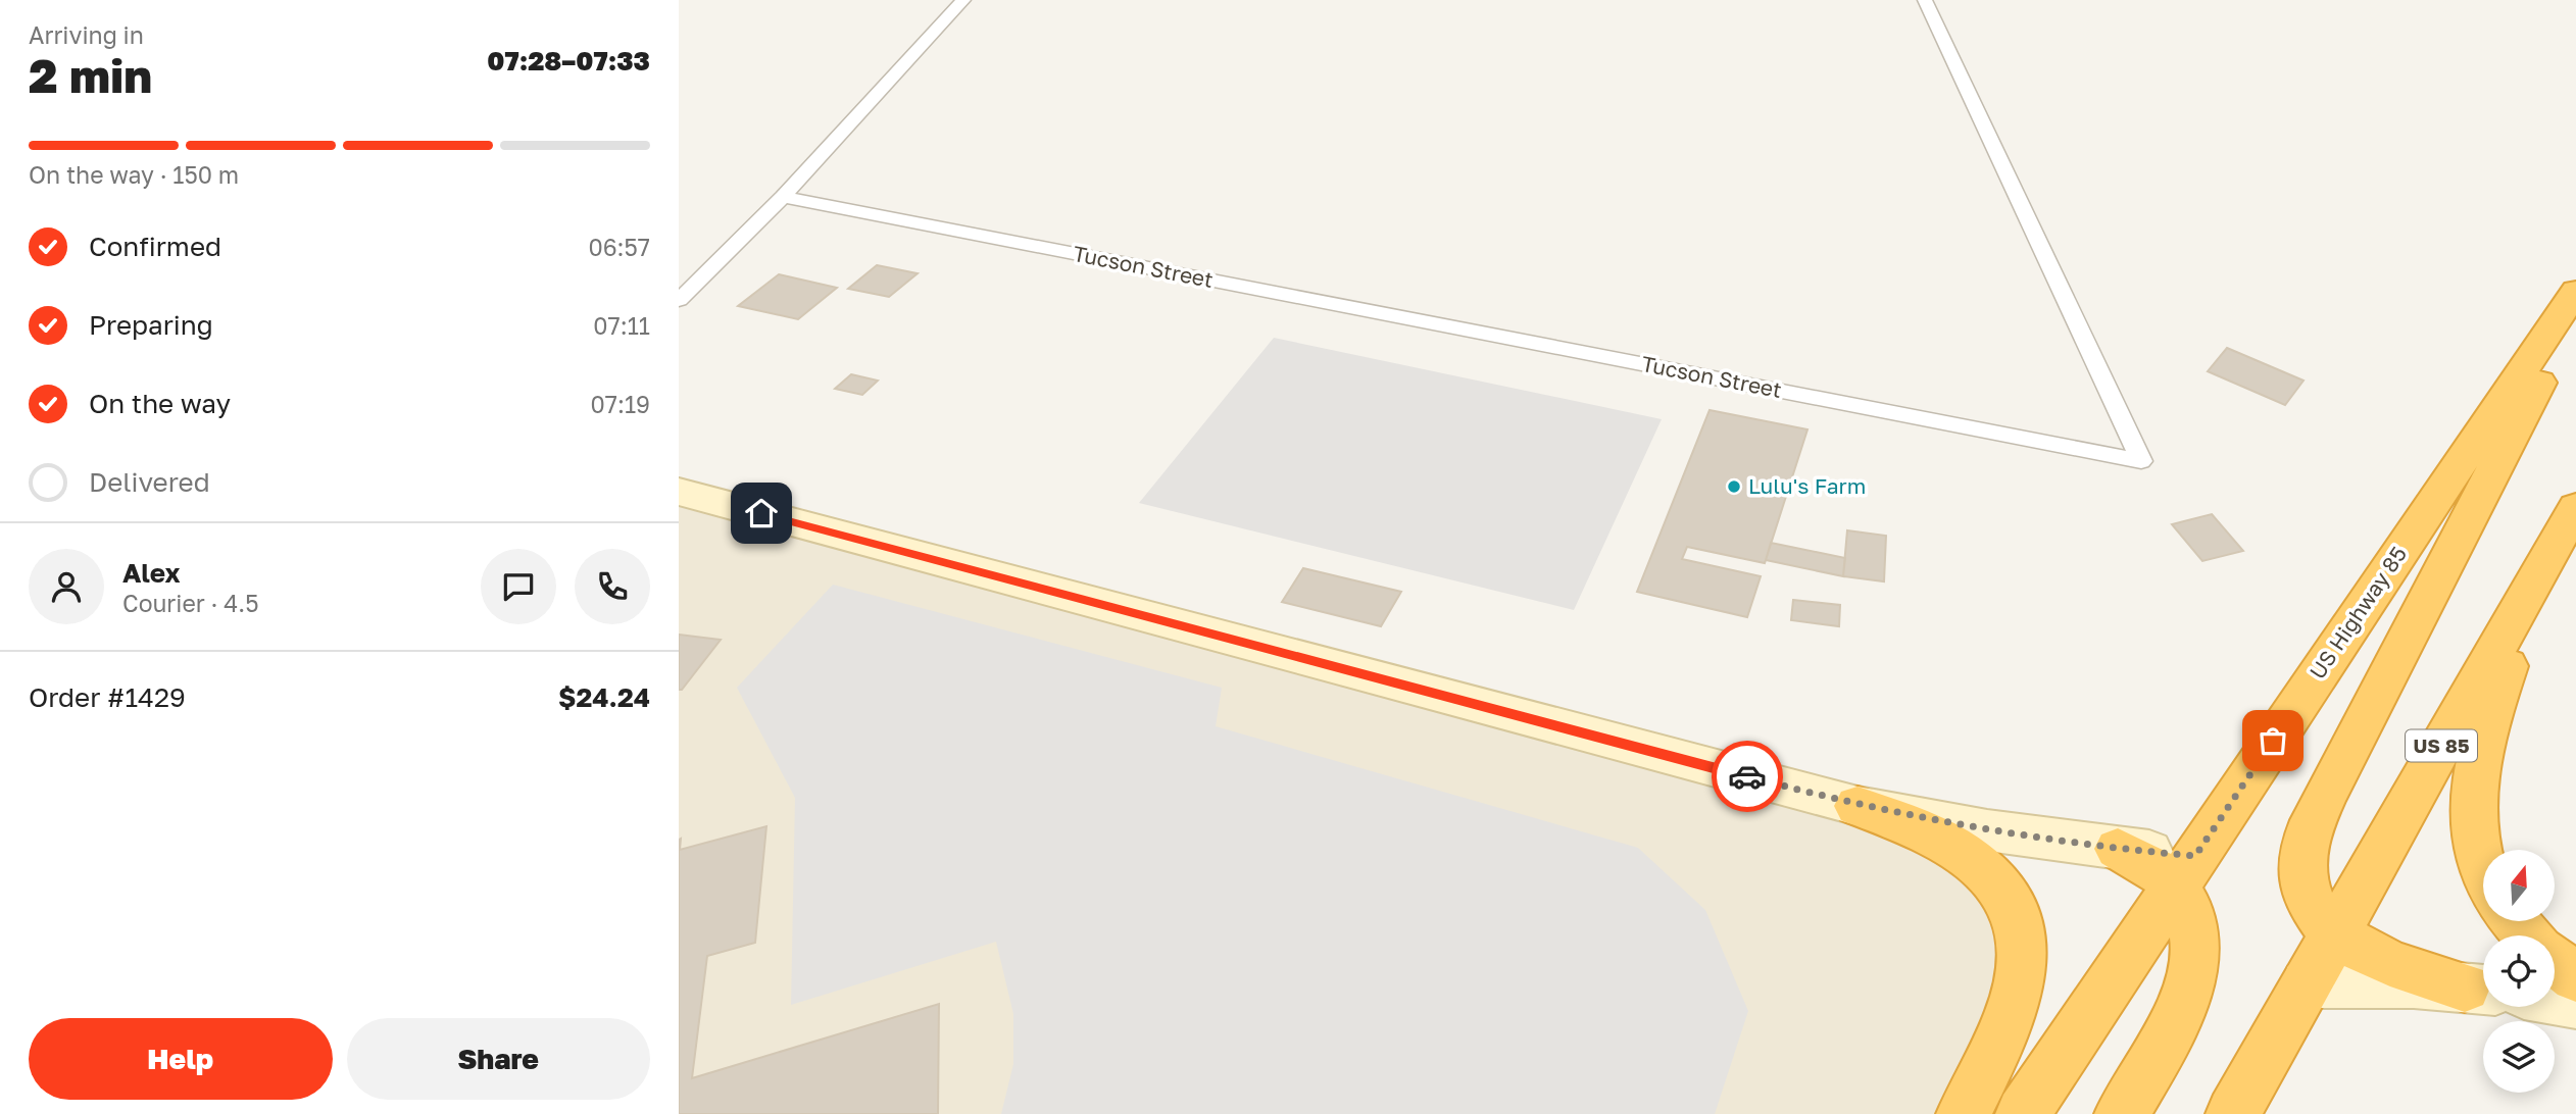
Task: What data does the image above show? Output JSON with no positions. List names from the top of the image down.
{
  "streets": {
    "highway": ["US Highway 85", "US 85"],
    "lane": ["Tucson Street"]
  },
  "places": ["Lulu's Farm"],
  "north": "top",
  "page": {
    "heading": ["2 min", "Arriving in", "07:28–07:33"],
    "panel": [
      "Alex",
      "Courier · 4.5",
      "Order #1429",
      "$24.24"
    ],
    "bar": "On the way · 150 m",
    "list": [
      ["Confirmed", "06:57"],
      ["Preparing", "07:11"],
      ["On the way", "07:19"],
      "Delivered"
    ],
    "buttons": ["Help", "Share"]
  }
}
